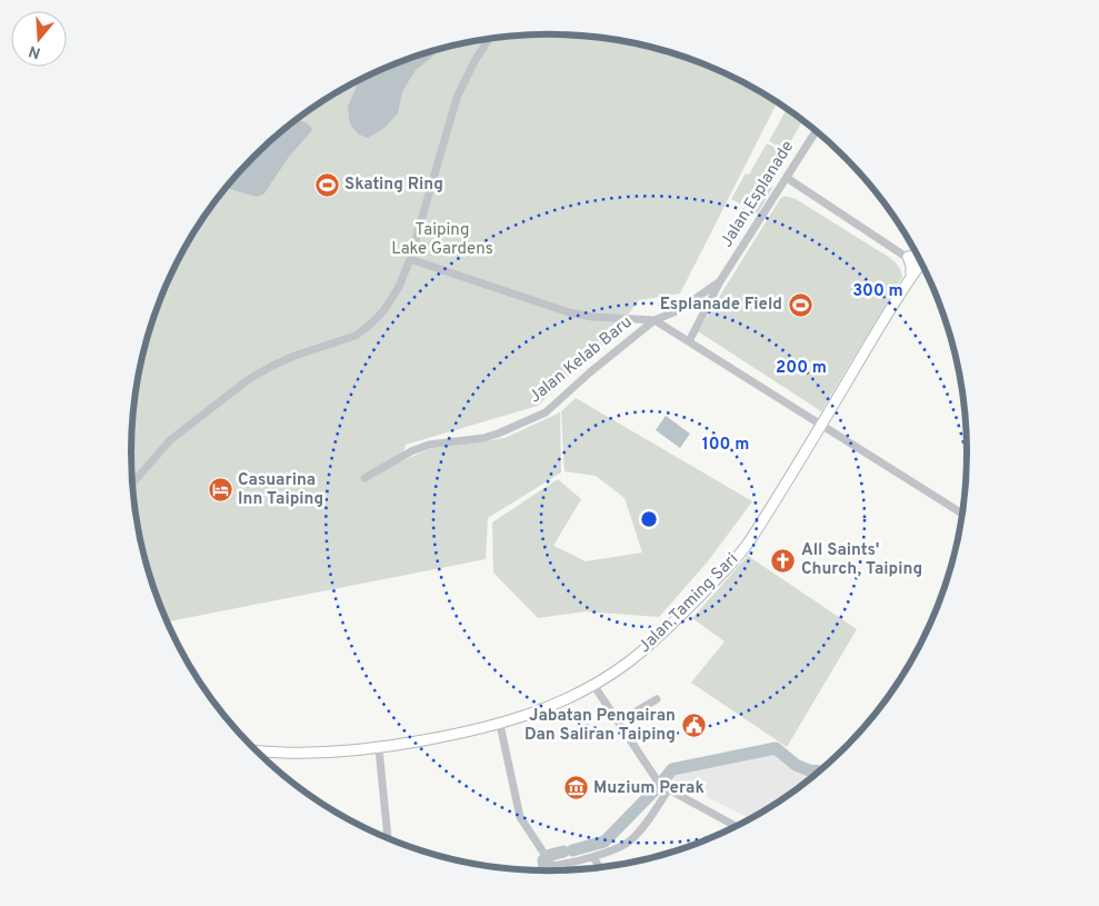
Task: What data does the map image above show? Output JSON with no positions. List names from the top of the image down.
{
  "streets": {
    "main road": ["Jalan Taming Sari"],
    "street": ["Jalan Esplanade", "Jalan Kelab Baru"]
  },
  "crossings": [
    ["Jalan Esplanade", "Jalan Kelab Baru"],
    ["Jalan Kelab Baru", "Jalan Taming Sari"]
  ],
  "parks": ["Taiping Lake Gardens"],
  "places": {
    "sports": ["Skating Ring", "Esplanade Field"],
    "hotel": ["Casuarina Inn Taiping"],
    "church": ["All Saints' Church, Taiping"],
    "public building": ["Jabatan Pengairan Dan Saliran Taiping"],
    "museum": ["Muzium Perak"]
  },
  "north": "bottom",
  "rings": ["300 m", "200 m", "100 m"]
}
